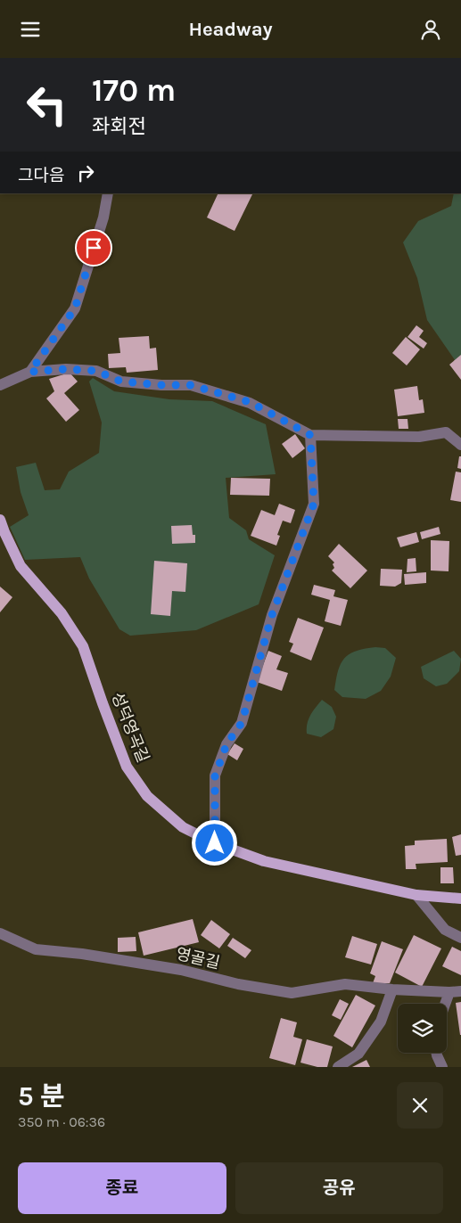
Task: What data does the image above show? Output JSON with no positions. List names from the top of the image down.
{
  "streets": {
    "main road": ["성덕영곡길"],
    "street": ["영골길"]
  },
  "page": {
    "header": "Headway",
    "turn": ["170 m", "좌회전"],
    "then": "그다음",
    "heading": ["5 분", "350 m · 06:36"],
    "buttons": ["종료", "공유"]
  }
}
